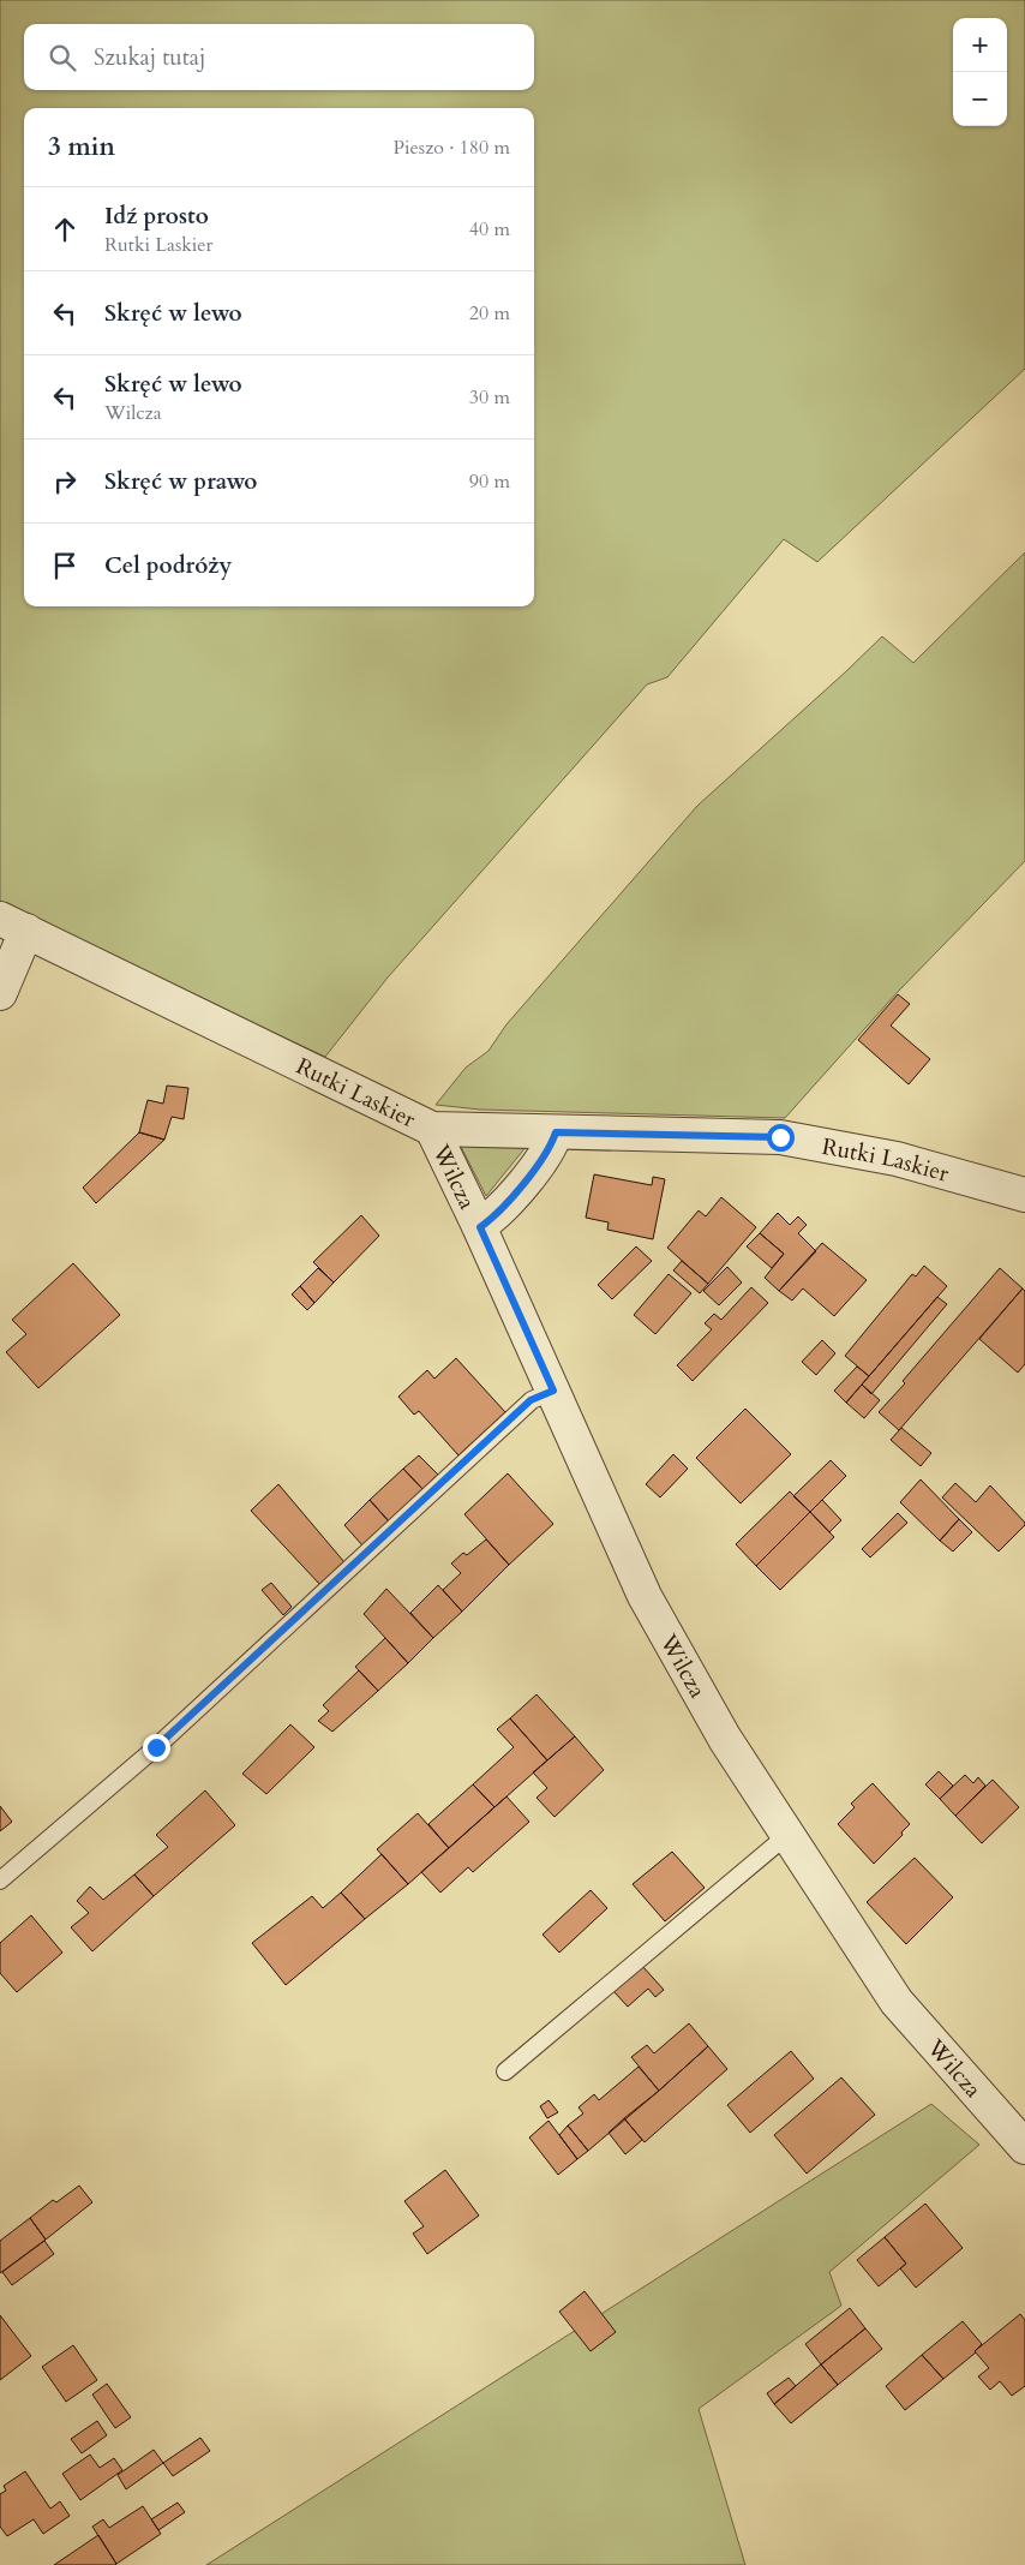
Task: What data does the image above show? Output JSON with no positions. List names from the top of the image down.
{
  "streets": {
    "street": ["Rutki Laskier", "Wilcza"]
  },
  "crossings": [
    ["Rutki Laskier", "Wilcza"]
  ],
  "page": {
    "map_buttons": ["+", "−"],
    "search": "Szukaj tutaj",
    "heading": ["3 min", "Pieszo · 180 m"],
    "list": [
      ["Idź prosto", "Rutki Laskier", "40 m"],
      ["Skręć w lewo", "20 m"],
      ["Skręć w lewo", "Wilcza", "30 m"],
      ["Skręć w prawo", "90 m"],
      "Cel podróży"
    ]
  }
}
